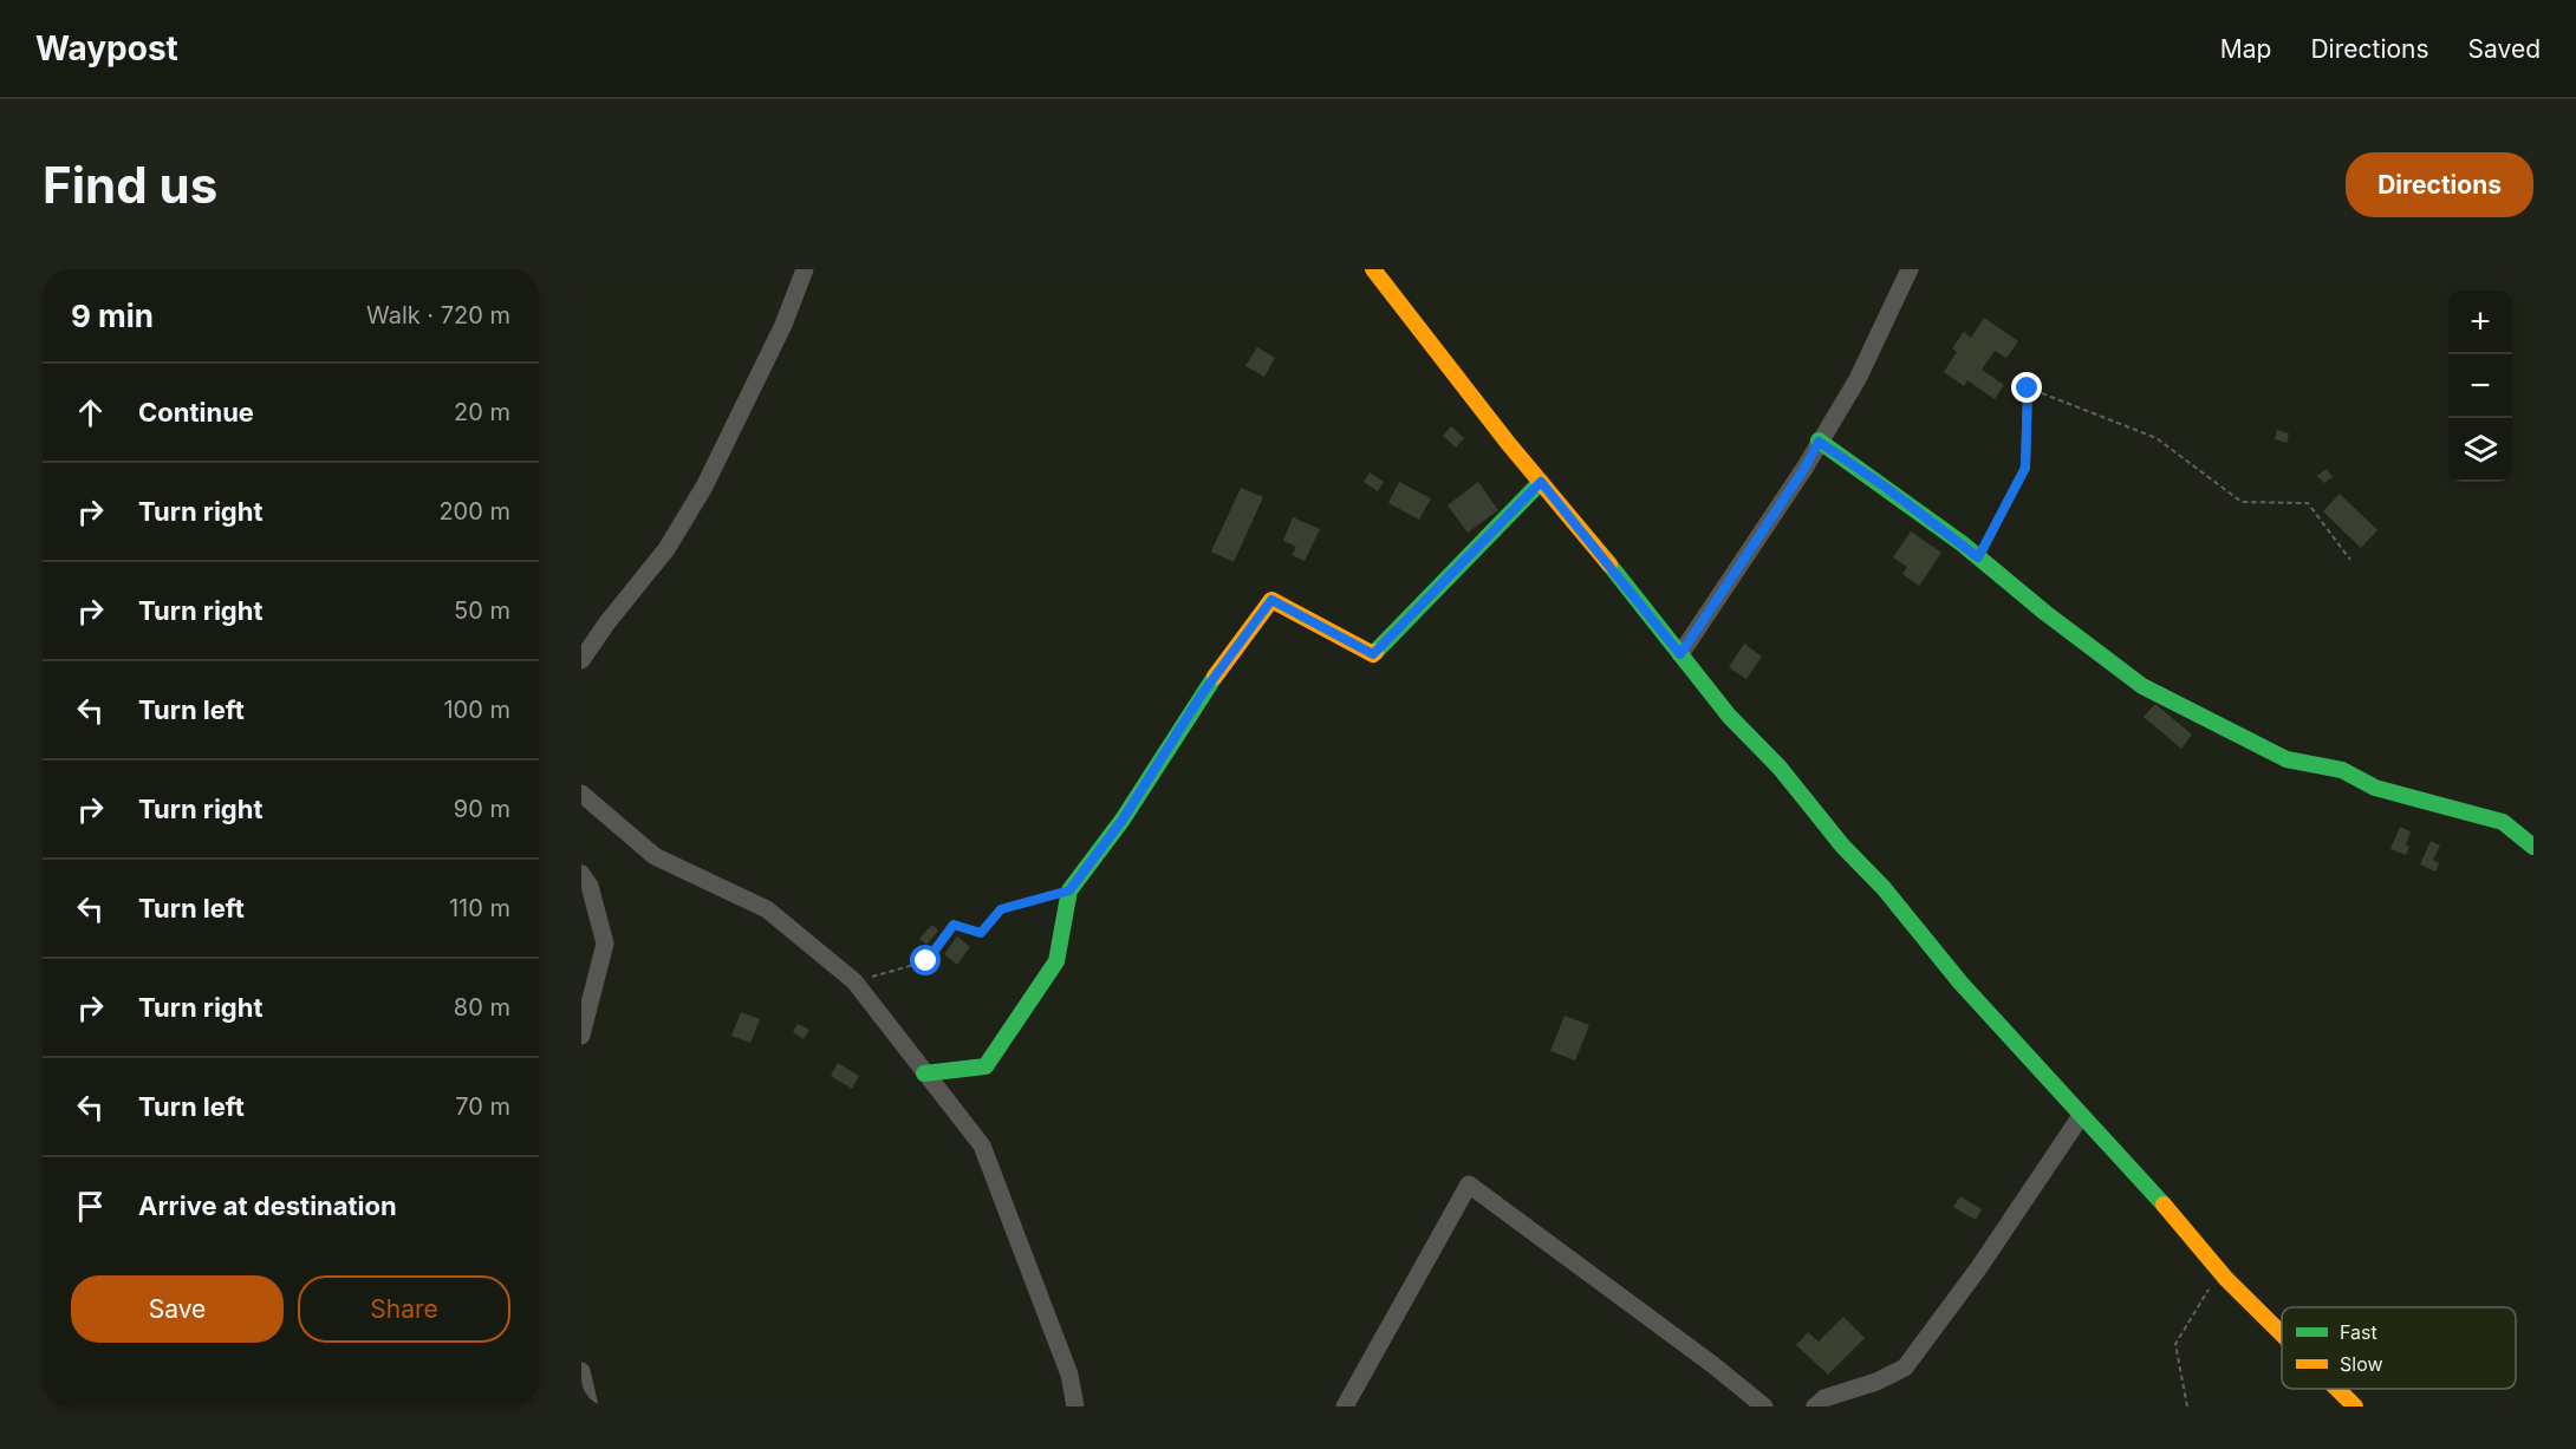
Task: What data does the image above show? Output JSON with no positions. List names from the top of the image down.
{
  "legend": ["Fast", "Slow"],
  "page": {
    "header": "Waypost",
    "nav": ["Map", "Directions", "Saved"],
    "buttons": [
      "Directions",
      ["Save", "Share"]
    ],
    "title": "Find us",
    "heading": ["9 min", "Walk · 720 m"],
    "map_buttons": ["+", "−"],
    "list": [
      ["Continue", "20 m"],
      ["Turn right", "200 m"],
      ["Turn right", "50 m"],
      ["Turn left", "100 m"],
      ["Turn right", "90 m"],
      ["Turn left", "110 m"],
      ["Turn right", "80 m"],
      ["Turn left", "70 m"],
      "Arrive at destination"
    ]
  }
}
